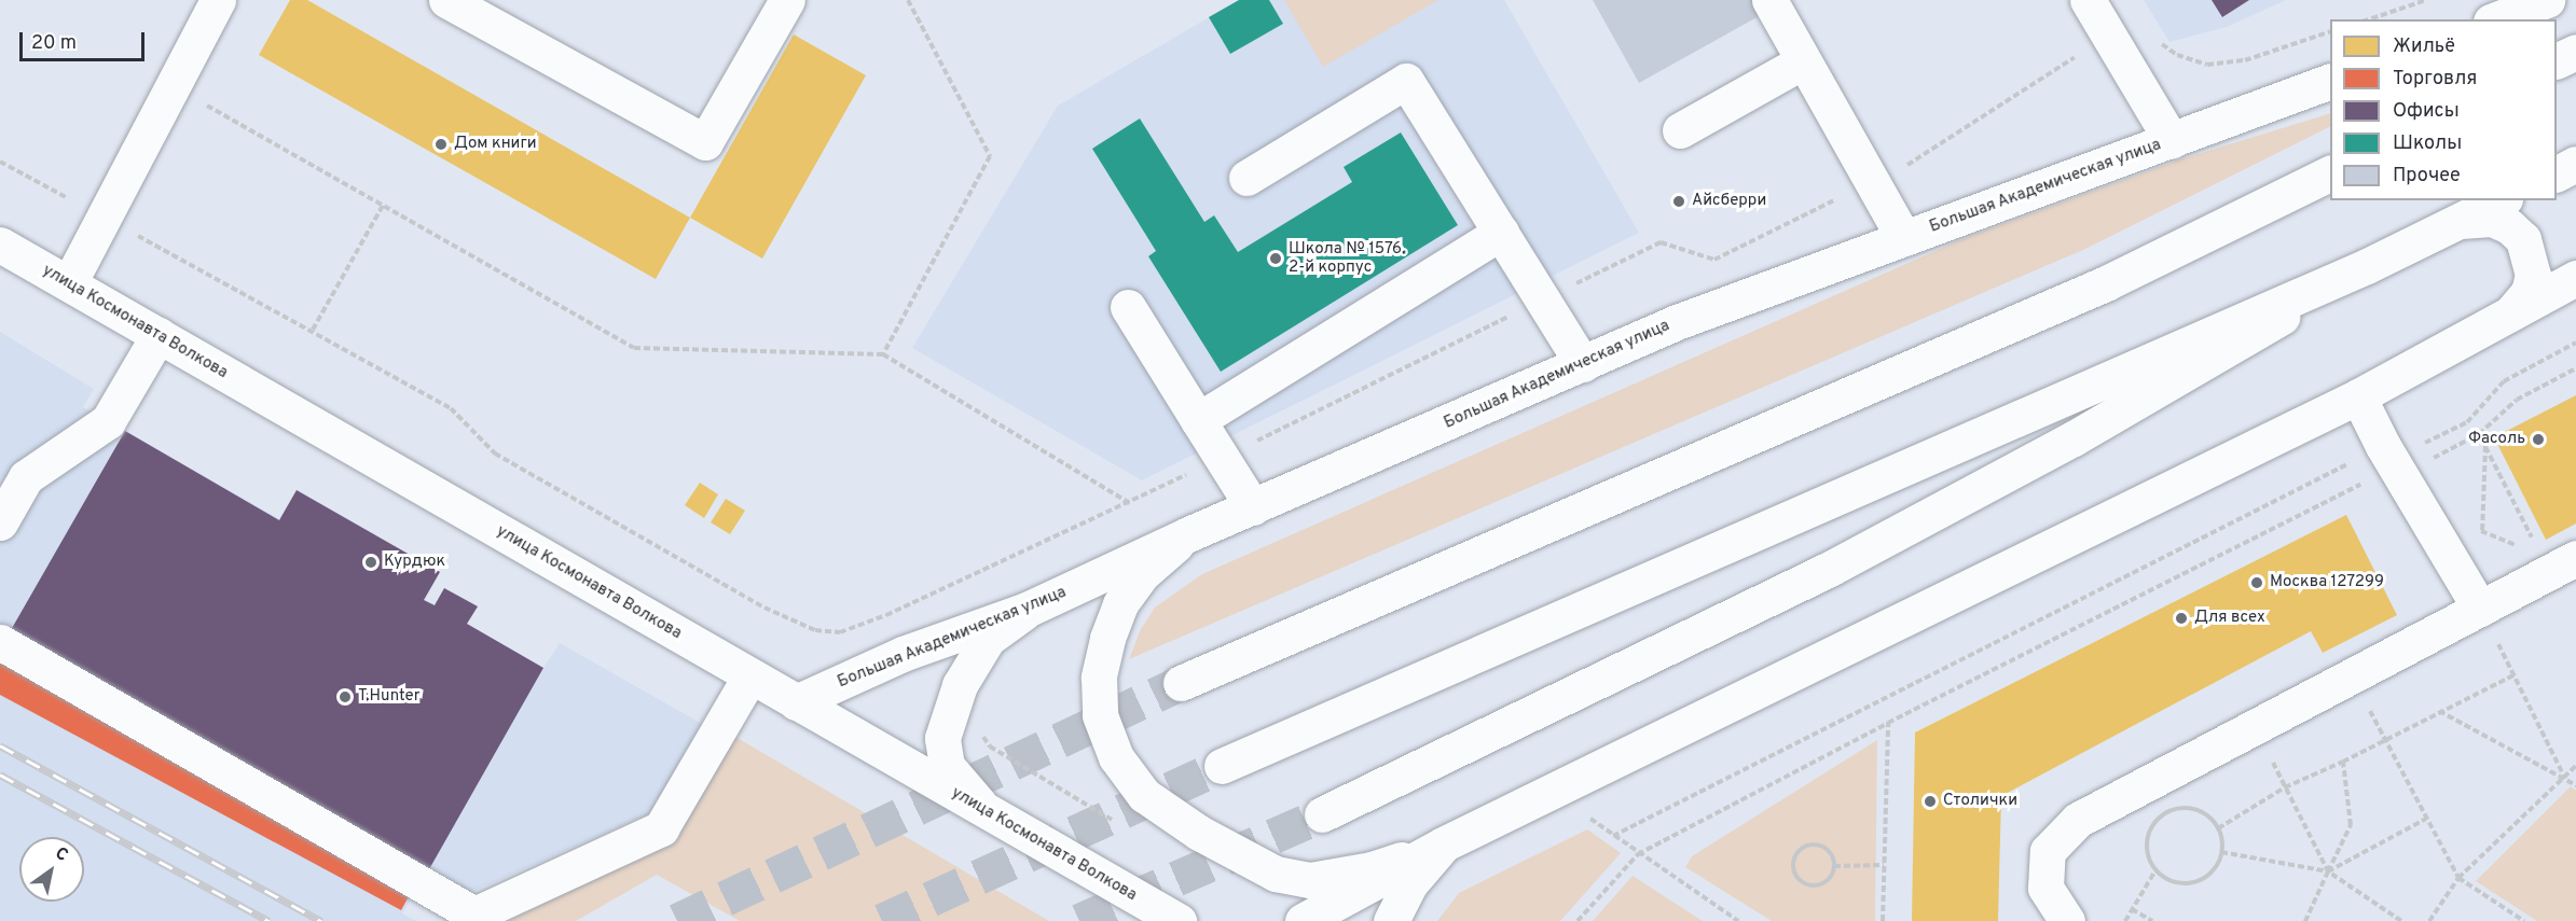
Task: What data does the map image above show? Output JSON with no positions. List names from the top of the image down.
{
  "streets": {
    "main road": ["Большая Академическая улица", "улица Космонавта Волкова"]
  },
  "crossings": [
    ["Большая Академическая улица", "улица Космонавта Волкова"]
  ],
  "places": [
    "Дом книги",
    "Айсберри",
    "Школа № 1576. 2-й корпус",
    "Фасоль",
    "Курдюк",
    "Москва 127299",
    "Для всех",
    "T.Hunter",
    "Столички"
  ],
  "legend": [
    "Жильё",
    "Торговля",
    "Офисы",
    "Школы",
    "Прочее"
  ],
  "scale_bar": "20 m",
  "north": "top right"
}
